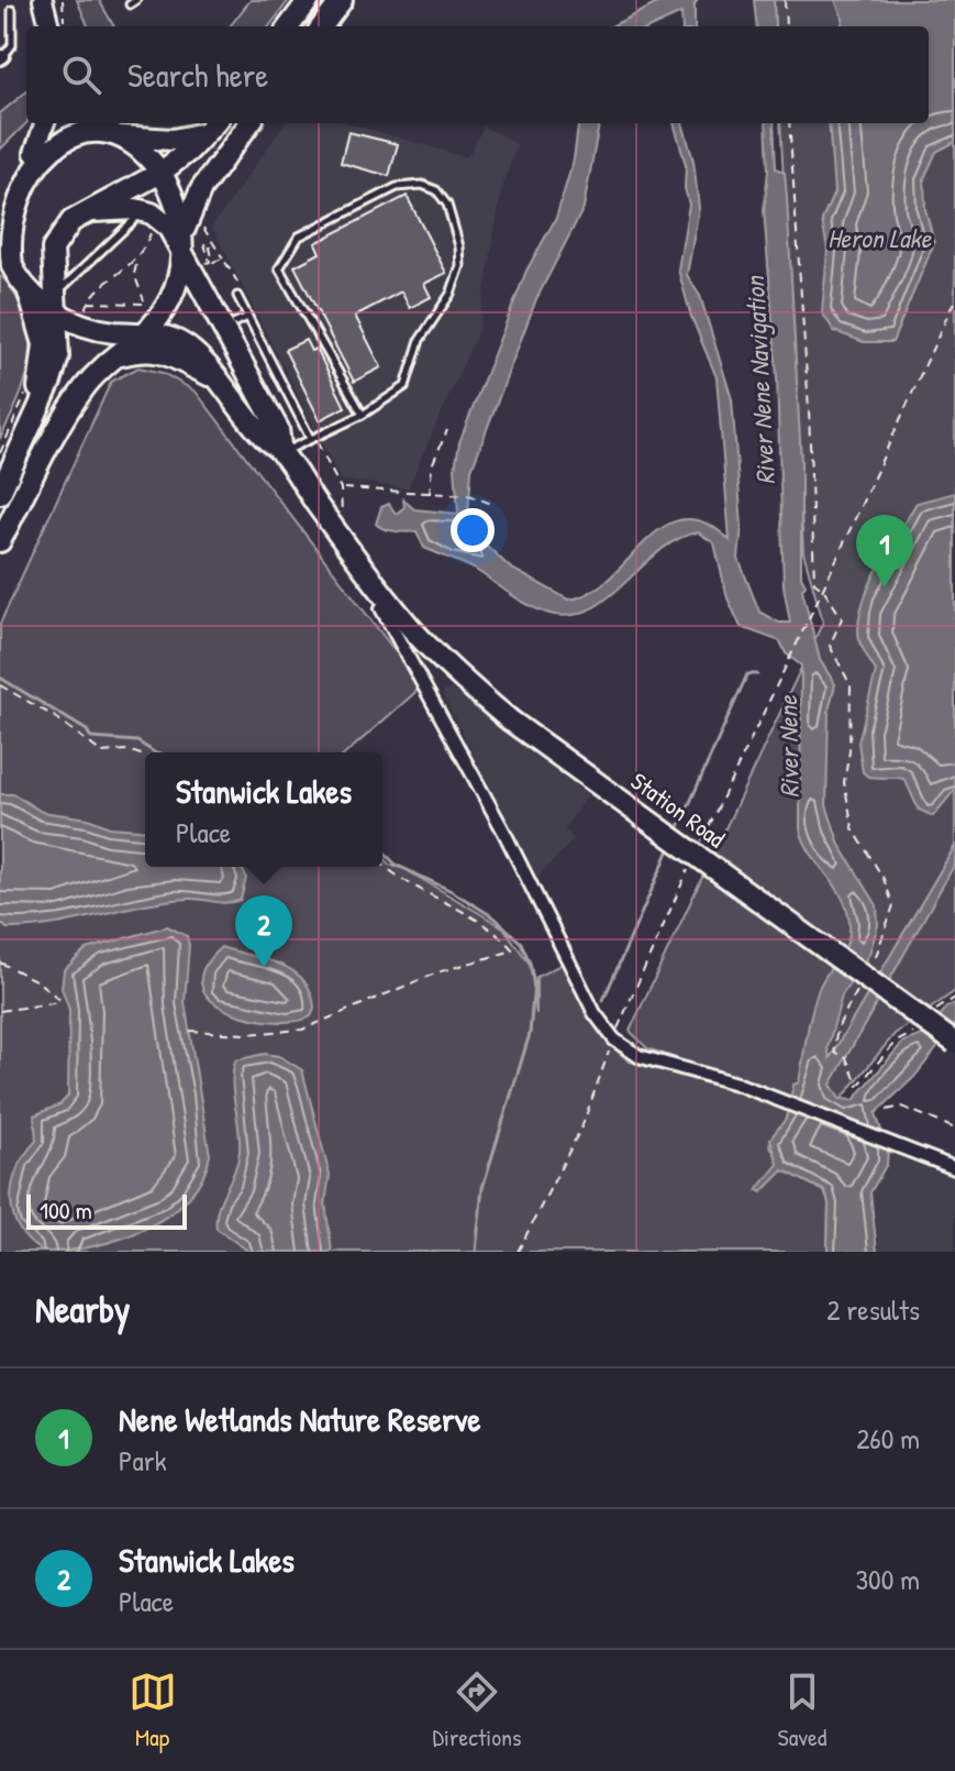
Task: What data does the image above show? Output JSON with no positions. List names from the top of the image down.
{
  "streets": {
    "highway": ["Station Road"]
  },
  "water": ["Heron Lake", "River Nene Navigation", "River Nene"],
  "scale_bar": "100 m",
  "page": {
    "search": "Search here",
    "pins": ["1", "2"],
    "popup": ["Stanwick Lakes", "Place"],
    "scale": "100 m",
    "heading": ["Nearby", "2 results"],
    "list": [
      {
        "mark": "1",
        "name": "Nene Wetlands Nature Reserve",
        "note": "Park",
        "value": "260 m"
      },
      {
        "mark": "2",
        "name": "Stanwick Lakes",
        "note": "Place",
        "value": "300 m"
      }
    ],
    "nav": ["Map", "Directions", "Saved"]
  }
}
